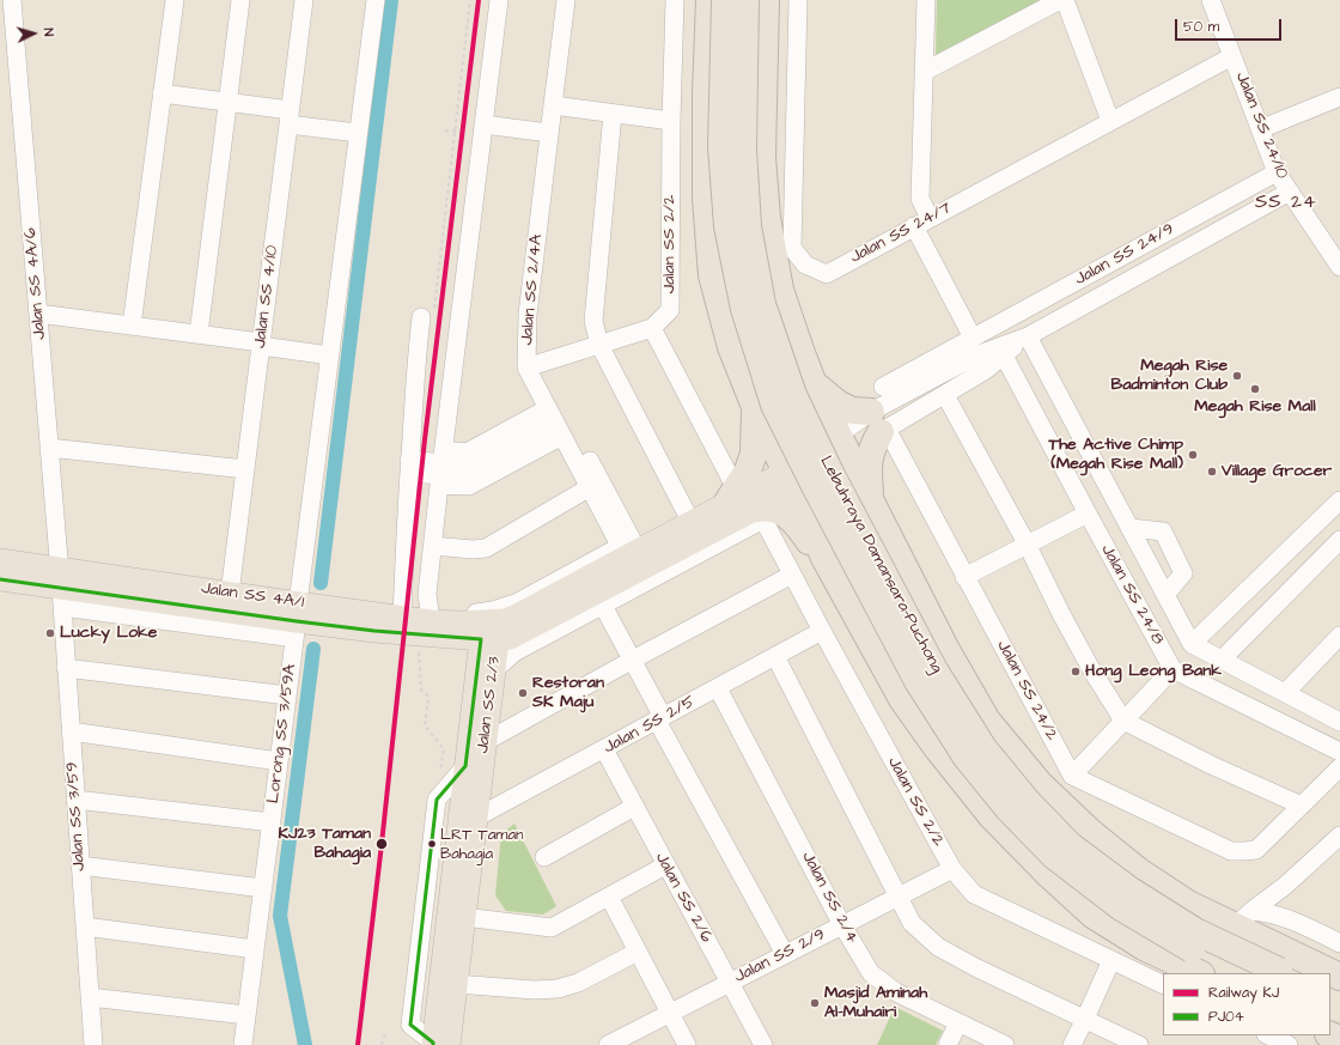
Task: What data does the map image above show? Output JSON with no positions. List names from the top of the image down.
{
  "streets": {
    "highway": ["Lebuhraya Damansara–Puchong"],
    "main road": ["Jalan SS 4A/1", "Jalan SS 2/3"],
    "street": [
      "Jalan SS 24/10",
      "Jalan SS 24/7",
      "Jalan SS 2/2",
      "Jalan SS 24/9",
      "Jalan SS 4A/6",
      "Jalan SS 2/4A",
      "Jalan SS 4/10",
      "Jalan SS 24/8",
      "Jalan SS 24/2",
      "Jalan SS 2/5",
      "Lorong SS 3/59A",
      "Jalan SS 3/59",
      "Jalan SS 2/6",
      "Jalan SS 2/4",
      "Jalan SS 2/9"
    ]
  },
  "crossings": [
    ["Jalan SS 24/10", "Jalan SS 24/7"],
    ["Jalan SS 24/10", "Jalan SS 24/9"],
    ["Jalan SS 2/2", "Jalan SS 2/3"],
    ["Jalan SS 2/2", "Jalan SS 2/5"],
    ["Jalan SS 2/2", "Jalan SS 2/9"],
    ["Jalan SS 24/9", "Jalan SS 24/8"],
    ["Jalan SS 24/9", "Jalan SS 24/2"],
    ["Jalan SS 4A/6", "Jalan SS 4A/1"],
    ["Jalan SS 4A/6", "Jalan SS 3/59"],
    ["Jalan SS 4/10", "Jalan SS 4A/1"],
    ["Jalan SS 4A/1", "Jalan SS 2/3"],
    ["Jalan SS 4A/1", "Lorong SS 3/59A"],
    ["Jalan SS 4A/1", "Jalan SS 3/59"],
    ["Jalan SS 2/3", "Jalan SS 2/5"],
    ["Jalan SS 2/5", "Jalan SS 2/6"],
    ["Jalan SS 2/5", "Jalan SS 2/4"],
    ["Jalan SS 2/6", "Jalan SS 2/9"],
    ["Jalan SS 2/4", "Jalan SS 2/9"]
  ],
  "districts": ["SS 24"],
  "places": [
    "Megah Rise Badminton Club",
    "Megah Rise Mall",
    "The Active Chimp (Megah Rise Mall)",
    "Village Grocer",
    "Lucky Loke",
    "Hong Leong Bank",
    "Restoran SK Maju",
    "KJ23 Taman Bahagia",
    "LRT Taman Bahagia",
    "Masjid Aminah Al-Muhairi"
  ],
  "lines": ["rail line KJ", "transit line PJ04"],
  "legend": ["Railway KJ", "PJ04"],
  "scale_bar": "50 m",
  "north": "right"
}
